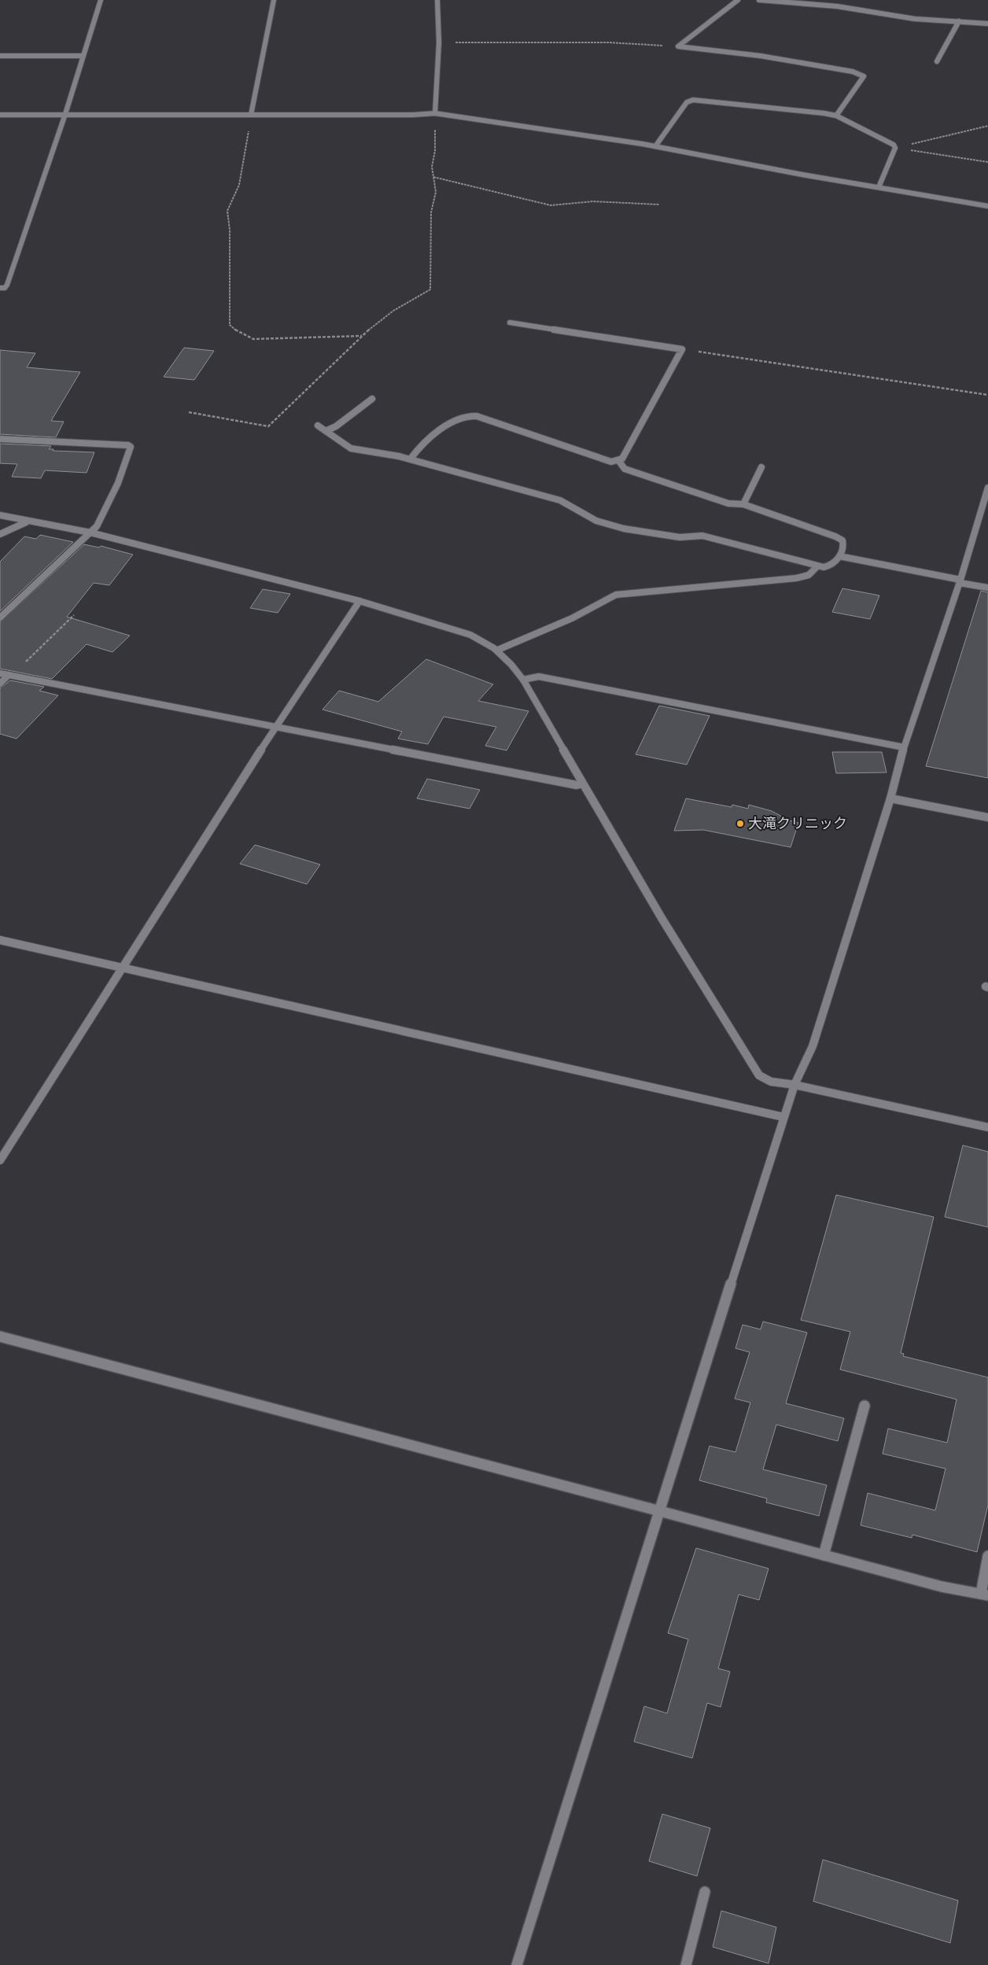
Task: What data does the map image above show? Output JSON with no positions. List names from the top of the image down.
{
  "places": ["大滝クリニック"]
}
